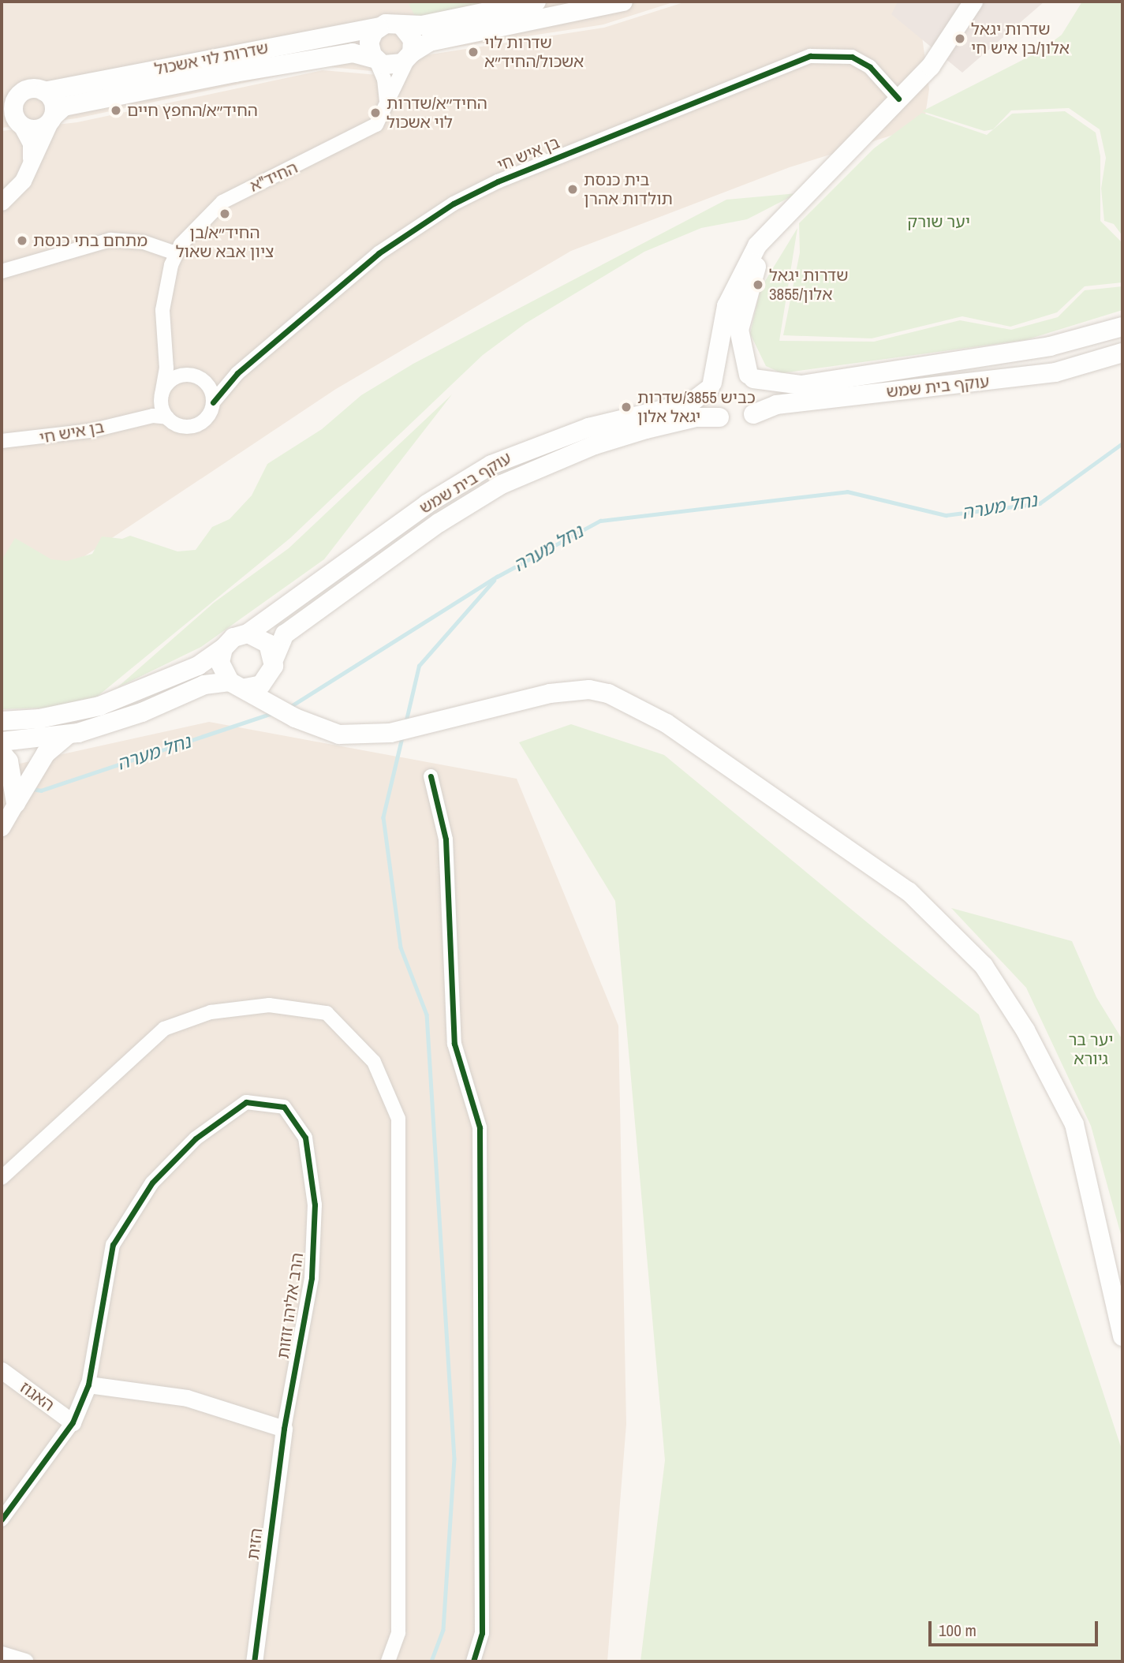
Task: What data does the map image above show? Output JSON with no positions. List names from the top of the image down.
{
  "streets": {
    "main road": ["שדרות לוי אשכול", "עוקף בית שמש"],
    "street": [
      "בן איש חי",
      "החיד\"א",
      "הרב אליהו זוזות",
      "האגוז",
      "הזית"
    ]
  },
  "crossings": [
    ["שדרות לוי אשכול", "החיד\"א"],
    ["בן איש חי", "החיד\"א"],
    ["הרב אליהו זוזות", "הזית"]
  ],
  "water": ["נחל מערה"],
  "parks": ["יער שורק", "יער בר גיורא"],
  "places": [
    "שדרות יגאל אלון/בן איש חי",
    "שדרות לוי אשכול/החיד״א",
    "החיד״א/החפץ חיים",
    "החיד״א/שדרות לוי אשכול",
    "בית כנסת תולדות אהרן",
    "החיד״א/בן ציון אבא שאול",
    "מתחם בתי כנסת",
    "שדרות יגאל אלון/3855",
    "כביש 3855/שדרות יגאל אלון"
  ],
  "scale_bar": "100 m"
}
